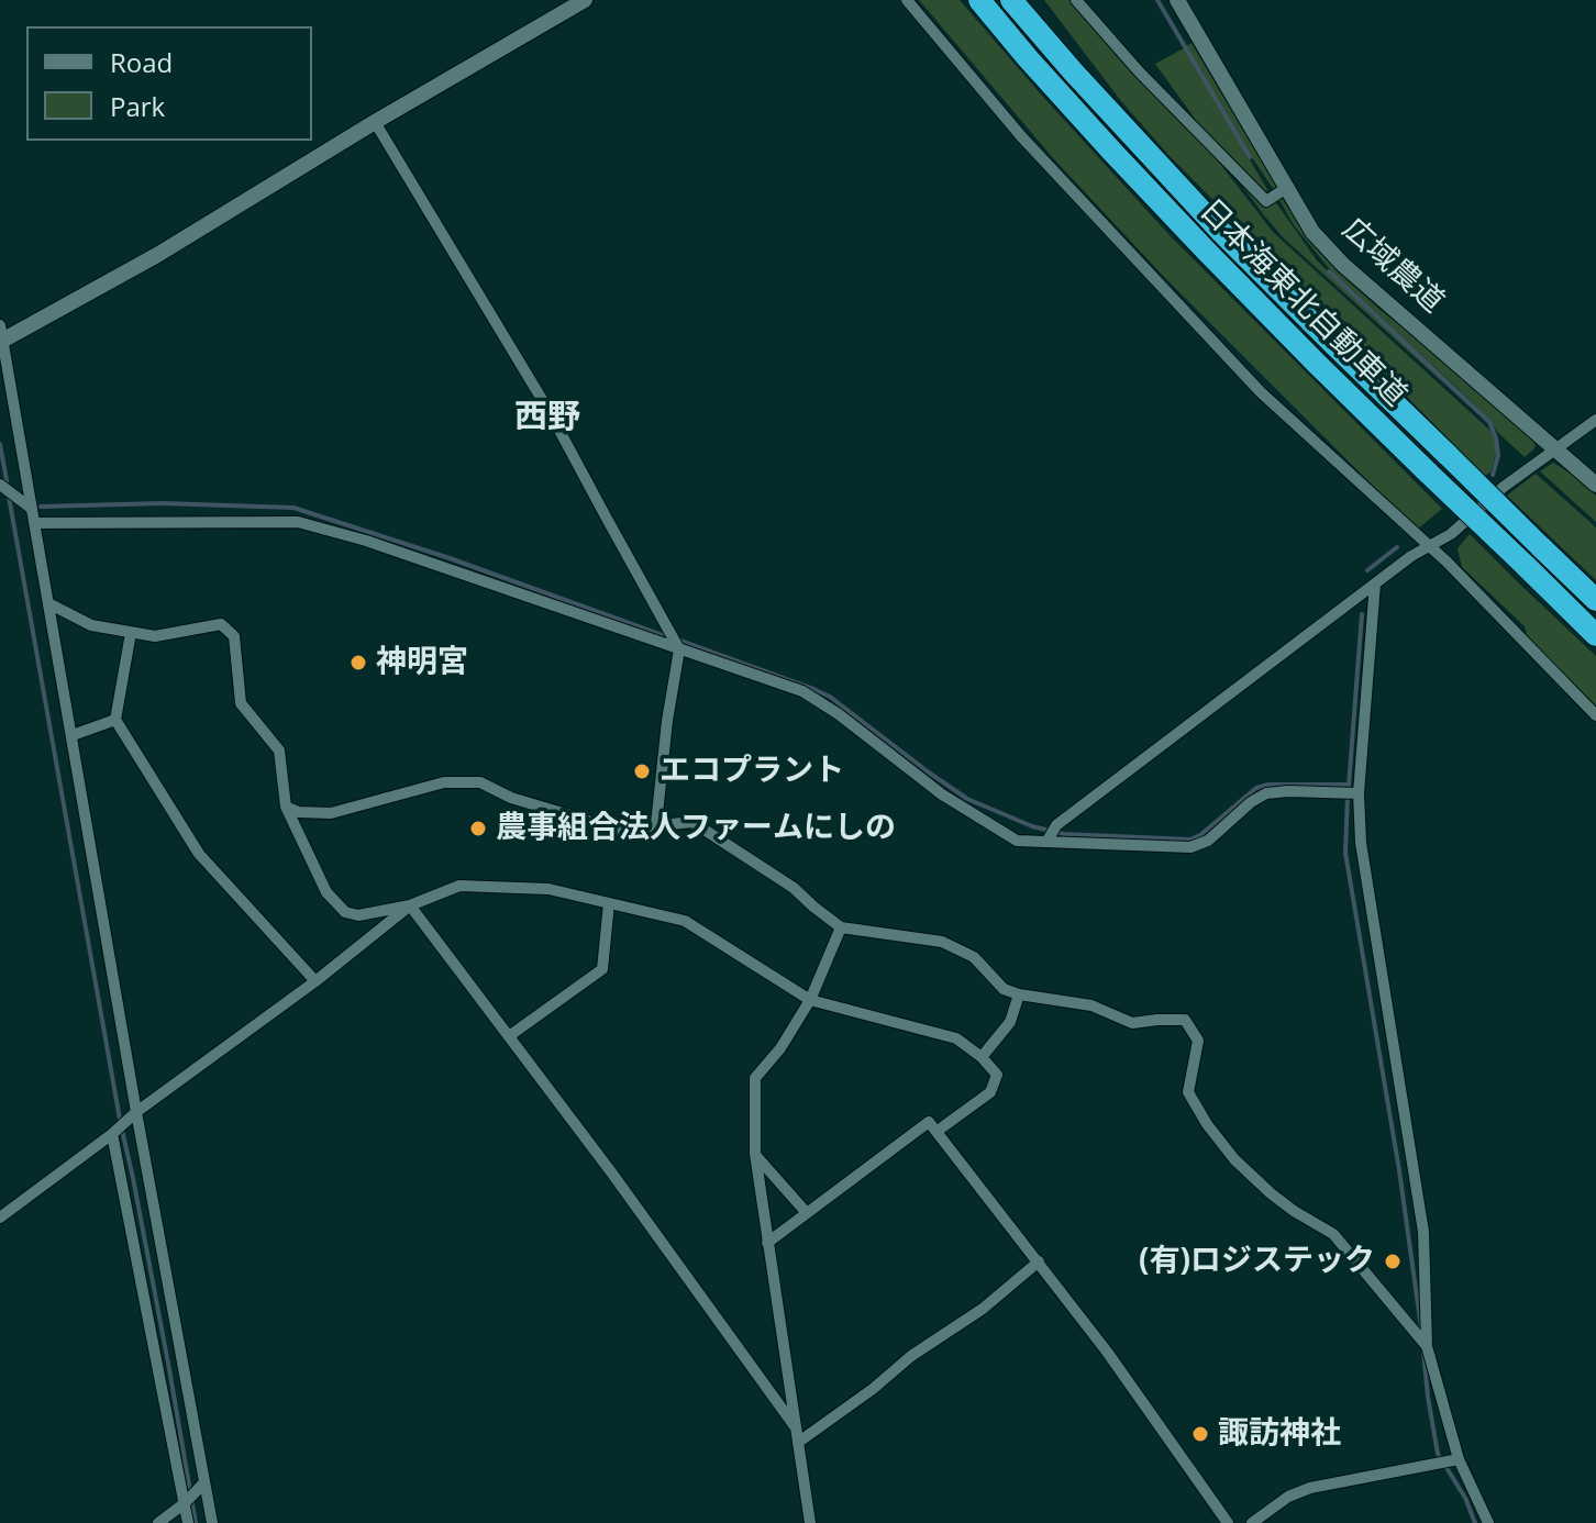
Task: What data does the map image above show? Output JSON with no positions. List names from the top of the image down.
{
  "streets": {
    "highway": ["日本海東北自動車道"],
    "street": ["広域農道"]
  },
  "districts": ["西野"],
  "places": [
    "神明宮",
    "エコプラント",
    "農事組合法人ファームにしの",
    "(有)ロジステック",
    "諏訪神社"
  ],
  "legend": ["Road", "Park"]
}
